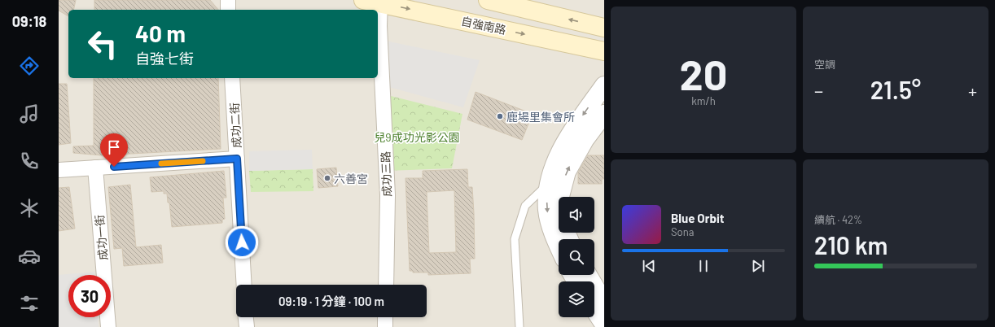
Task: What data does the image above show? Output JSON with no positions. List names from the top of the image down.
{
  "streets": {
    "main road": ["自強南路"],
    "street": ["成功二街", "成功三路", "成功一街"]
  },
  "crossings": [
    ["自強南路", "成功三路"]
  ],
  "parks": ["兒9成功光影公園"],
  "places": ["鹿場里集會所", "六善宮"],
  "page": {
    "tabs": "09:18",
    "tile": [
      ["20", "km/h"],
      "空調",
      ["續航 · 42%", "210 km"]
    ],
    "turn": ["40 m", "自強七街"],
    "heat": ["−", "21.5°", "+"],
    "song": ["Blue Orbit", "Sona"],
    "limit": "30",
    "trip": "09:19 · 1 分鐘 · 100 m"
  }
}
